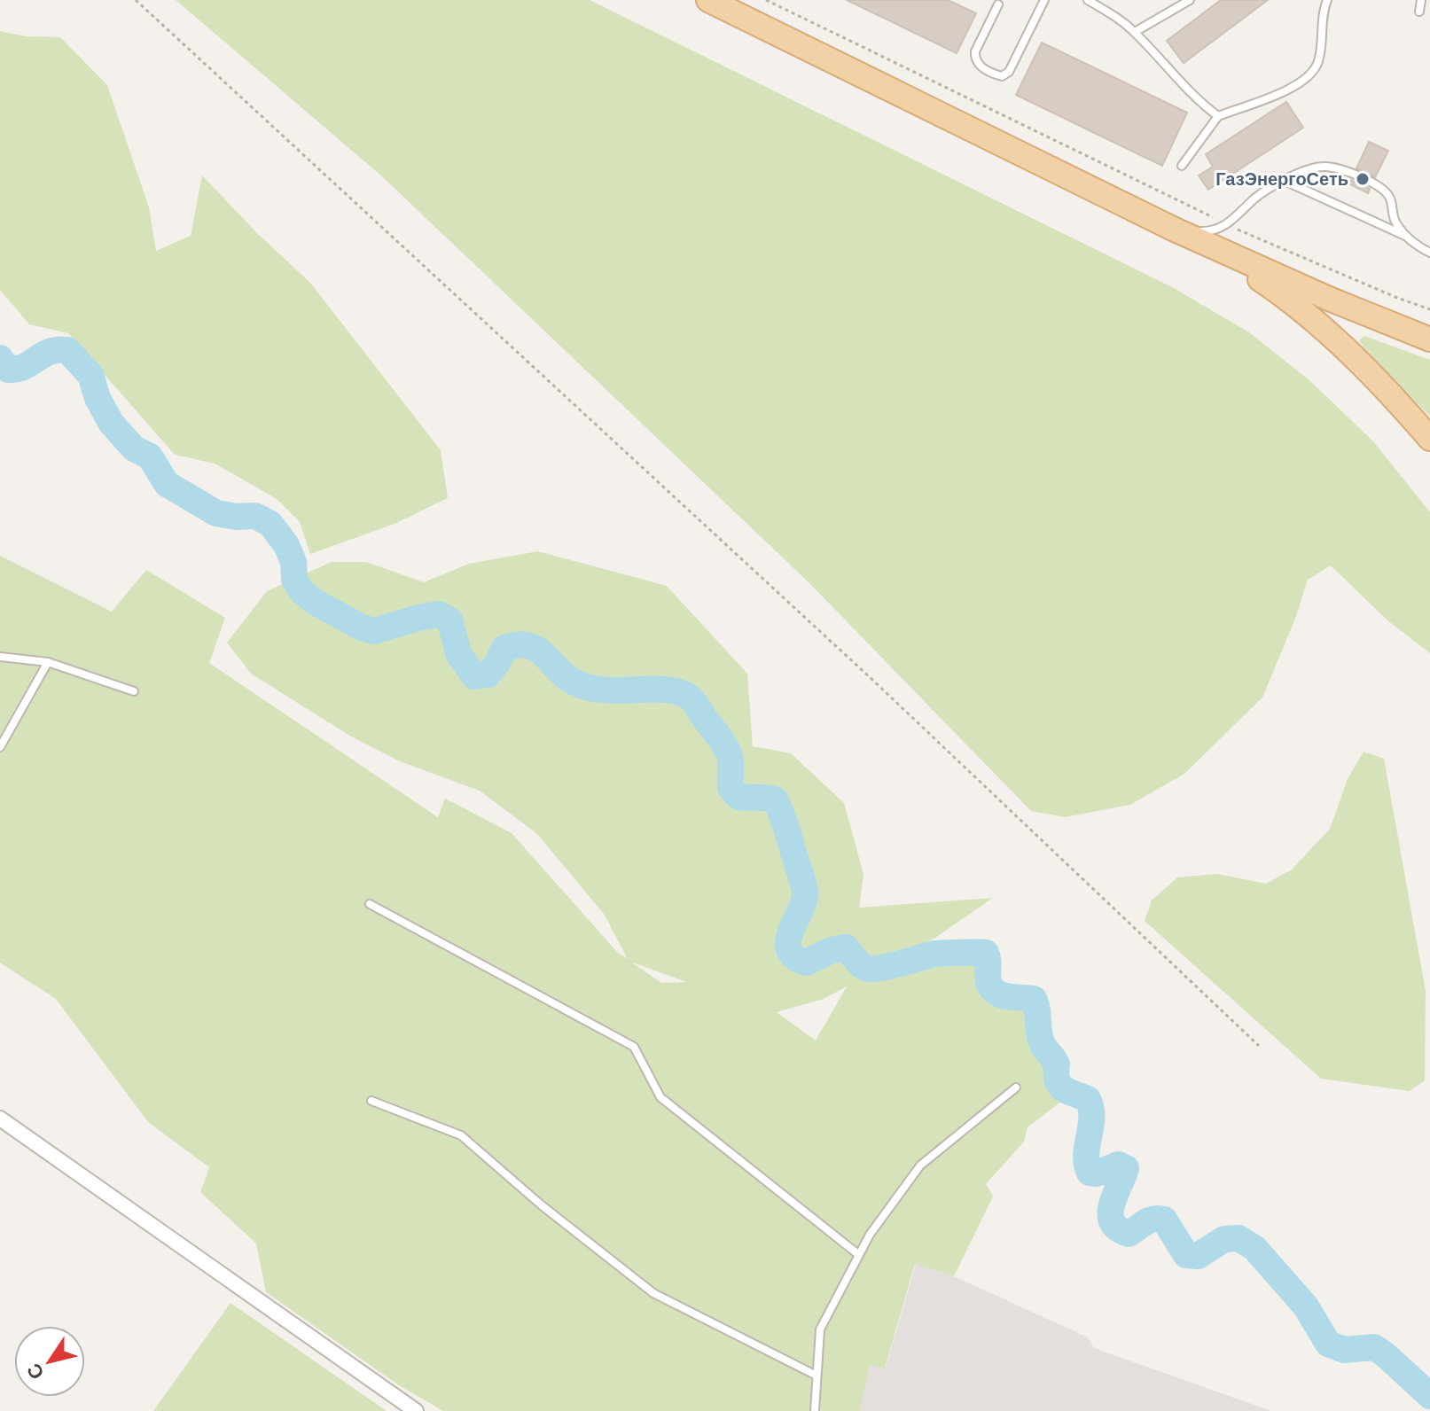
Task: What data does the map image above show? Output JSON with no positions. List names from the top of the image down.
{
  "places": ["ГазЭнергоСеть"],
  "north": "bottom left"
}
